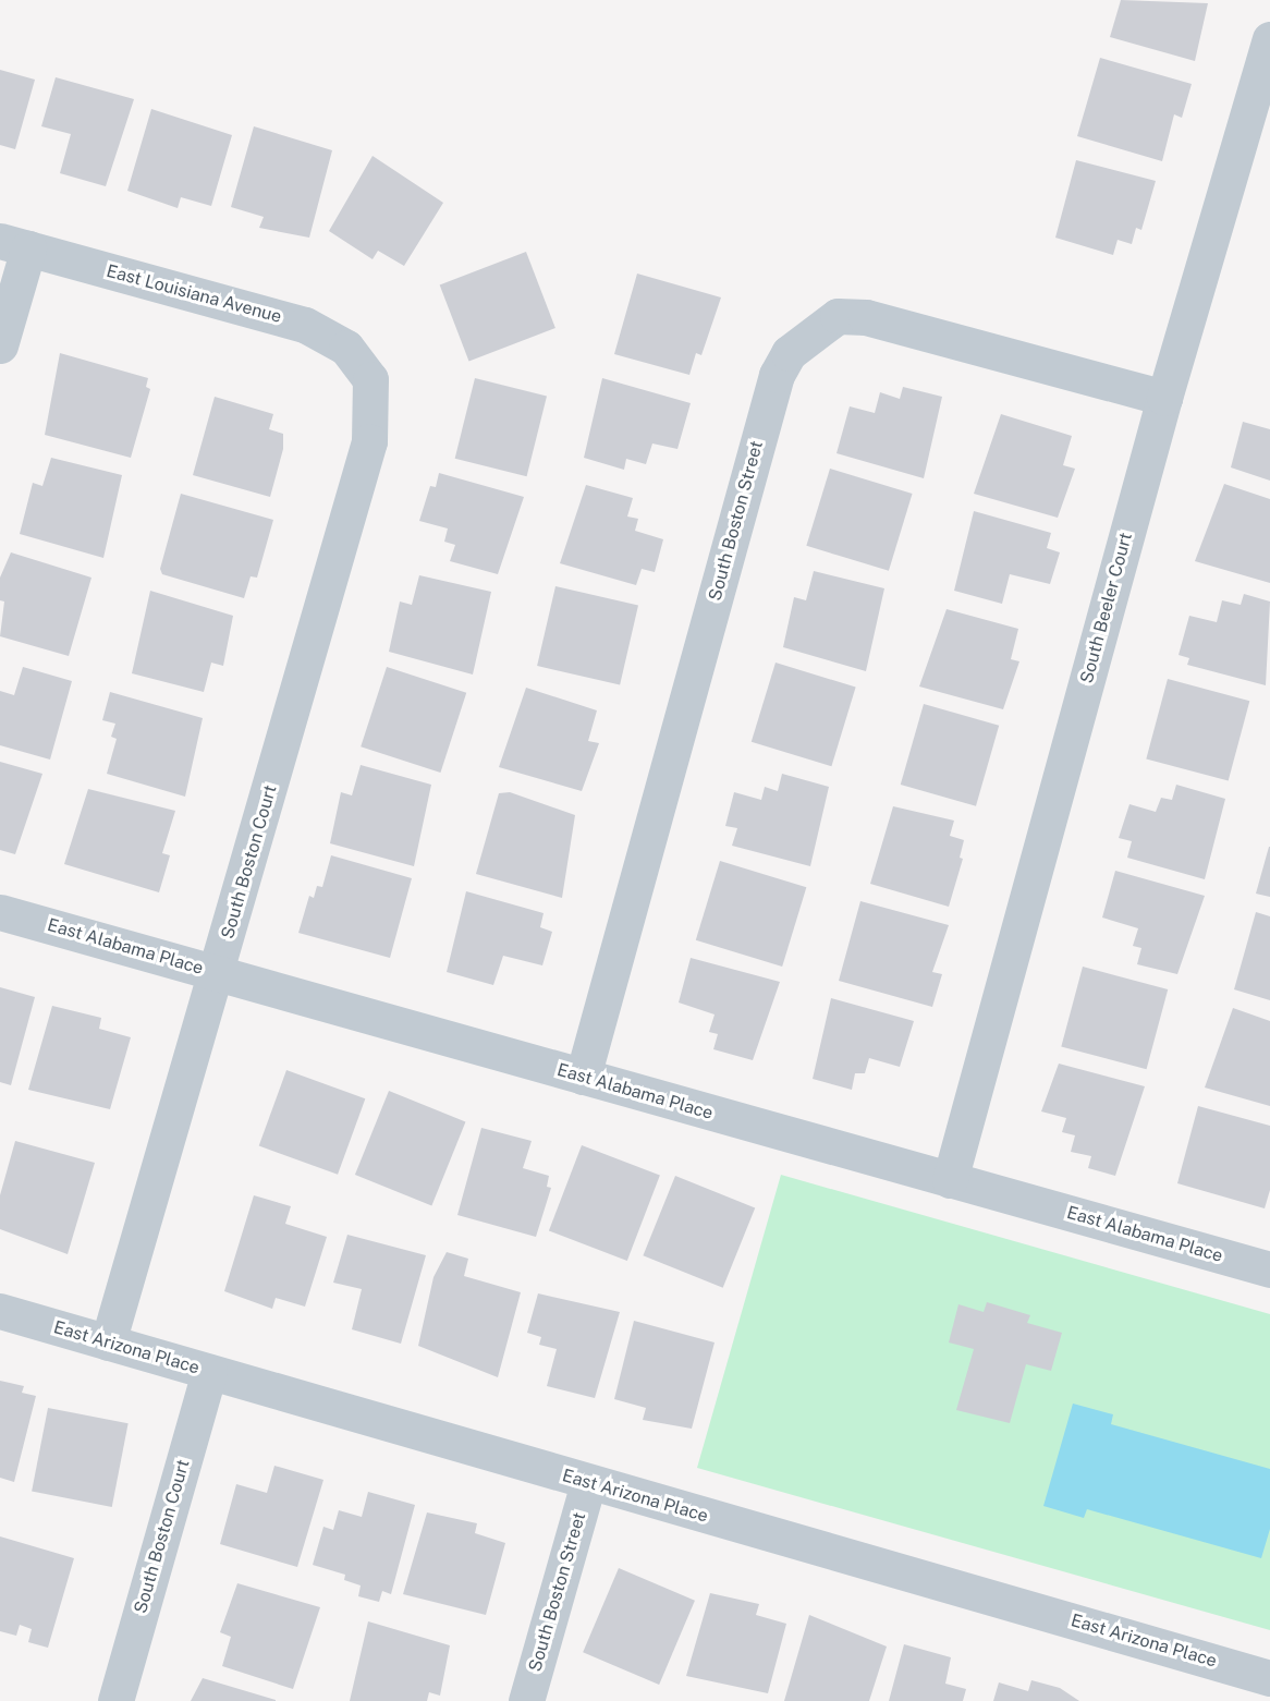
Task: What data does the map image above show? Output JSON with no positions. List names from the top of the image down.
{
  "streets": {
    "street": [
      "East Louisiana Avenue",
      "South Boston Street",
      "South Beeler Court",
      "South Boston Court",
      "East Alabama Place",
      "East Arizona Place"
    ]
  },
  "crossings": [
    ["East Louisiana Avenue", "South Boston Court"],
    ["South Boston Street", "South Beeler Court"],
    ["South Boston Street", "East Alabama Place"],
    ["South Boston Street", "East Arizona Place"],
    ["South Beeler Court", "East Alabama Place"],
    ["South Boston Court", "East Alabama Place"],
    ["South Boston Court", "East Arizona Place"]
  ]
}
